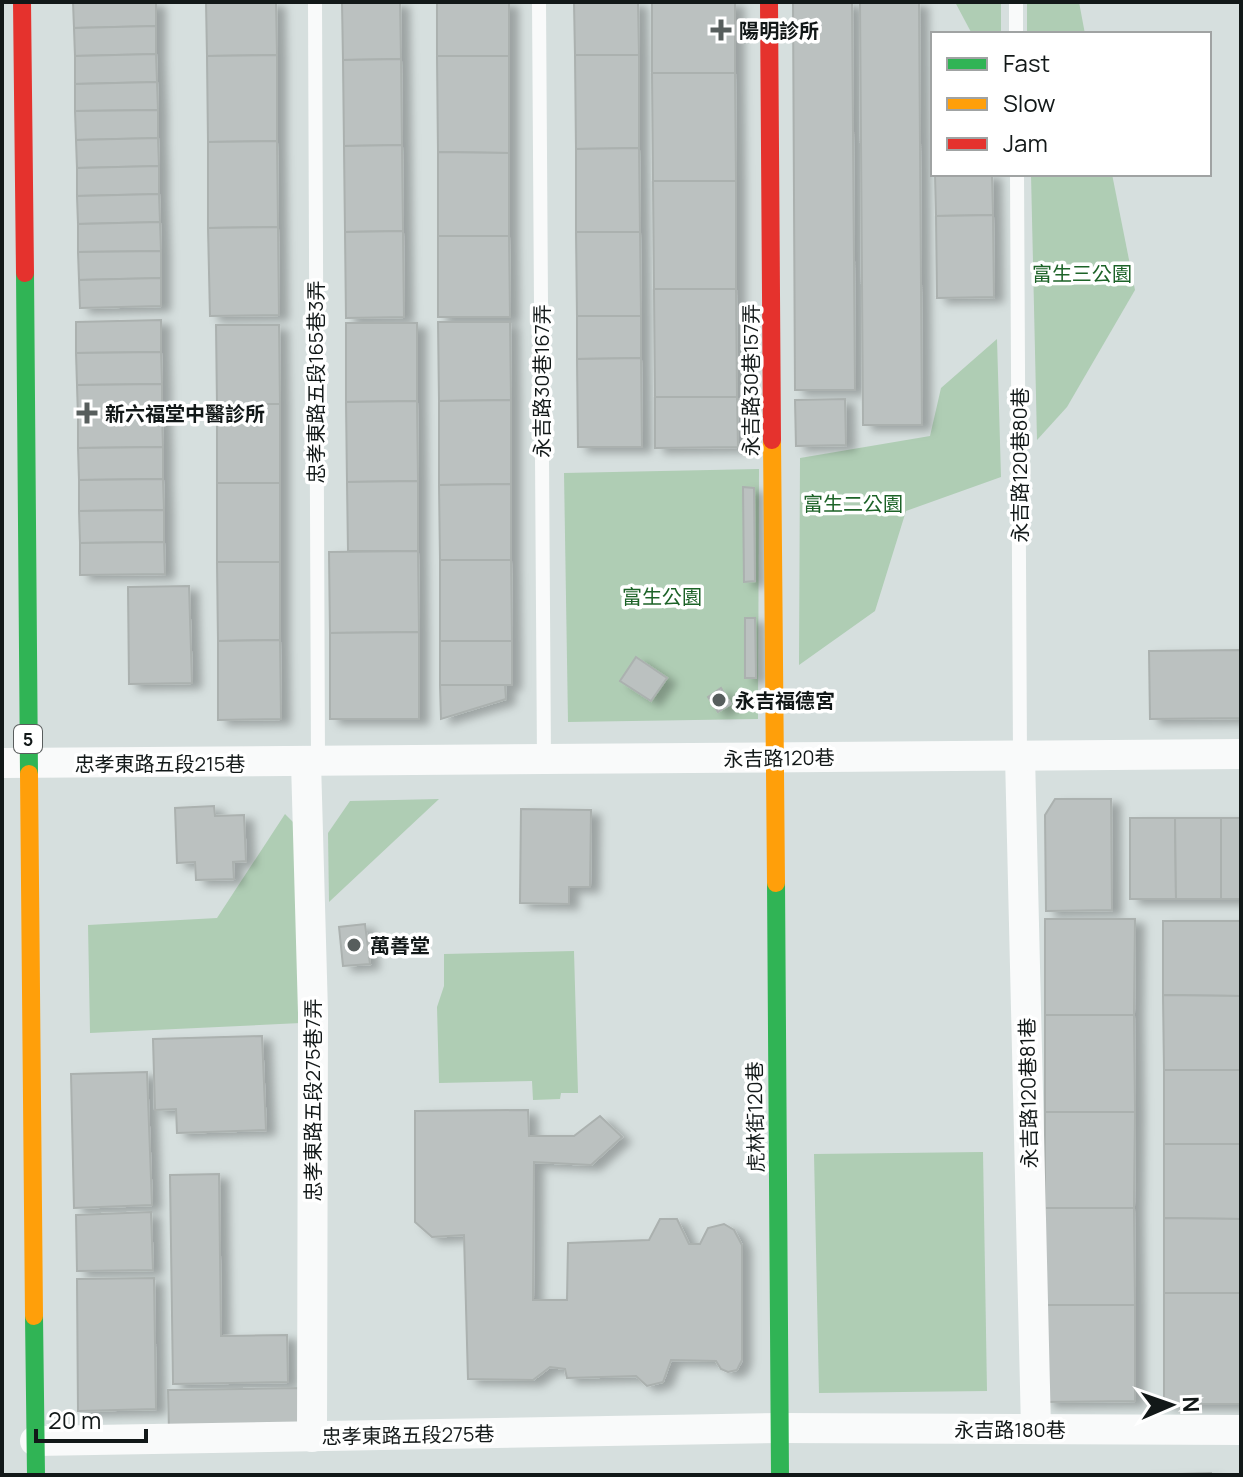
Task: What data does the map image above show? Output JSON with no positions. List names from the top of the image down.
{
  "streets": {
    "main road": ["永吉路30巷157弄", "5", "虎林街120巷"],
    "street": [
      "永吉路120巷",
      "忠孝東路五段215巷",
      "永吉路120巷81巷",
      "忠孝東路五段275巷7弄",
      "永吉路180巷",
      "忠孝東路五段275巷"
    ],
    "lane": ["永吉路30巷167弄", "忠孝東路五段165巷3弄", "永吉路120巷80巷"]
  },
  "crossings": [
    ["永吉路30巷157弄", "永吉路120巷"],
    ["永吉路30巷157弄", "虎林街120巷"],
    ["永吉路30巷167弄", "永吉路120巷"],
    ["忠孝東路五段165巷3弄", "永吉路120巷"],
    ["忠孝東路五段165巷3弄", "忠孝東路五段215巷"],
    ["忠孝東路五段165巷3弄", "忠孝東路五段275巷7弄"],
    ["永吉路120巷80巷", "永吉路120巷"],
    ["永吉路120巷80巷", "永吉路120巷81巷"],
    ["5", "忠孝東路五段215巷"],
    ["5", "忠孝東路五段275巷"],
    ["永吉路120巷", "忠孝東路五段215巷"],
    ["永吉路120巷", "永吉路120巷81巷"],
    ["永吉路120巷", "忠孝東路五段275巷7弄"],
    ["永吉路120巷", "虎林街120巷"],
    ["忠孝東路五段215巷", "忠孝東路五段275巷7弄"],
    ["永吉路120巷81巷", "永吉路180巷"],
    ["忠孝東路五段275巷7弄", "忠孝東路五段275巷"],
    ["虎林街120巷", "永吉路180巷"],
    ["虎林街120巷", "忠孝東路五段275巷"],
    ["永吉路180巷", "忠孝東路五段275巷"]
  ],
  "parks": ["富生三公園", "富生二公園", "富生公園"],
  "places": {
    "health": ["陽明診所", "新六福堂中醫診所"],
    "other": ["永吉福德宮", "萬善堂"]
  },
  "legend": ["Fast", "Slow", "Jam"],
  "scale_bar": "20 m",
  "north": "right"
}
